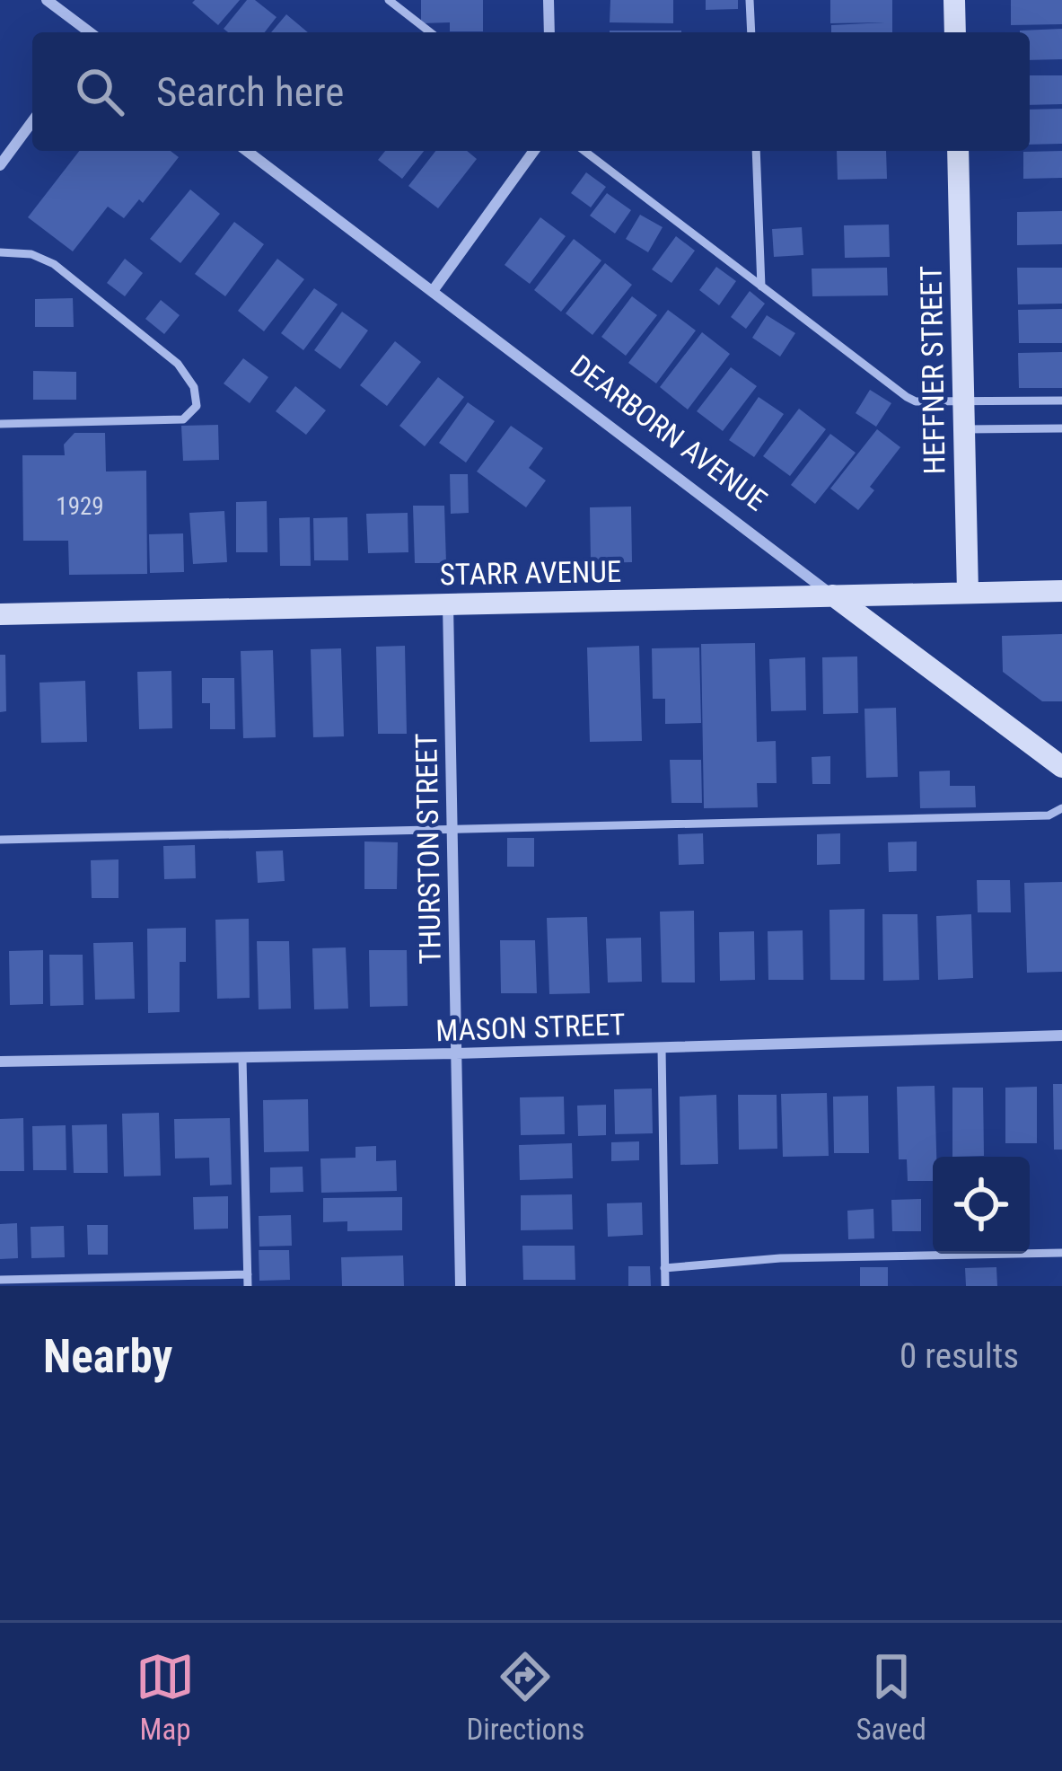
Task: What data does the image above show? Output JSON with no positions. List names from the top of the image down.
{
  "streets": {
    "main road": ["HEFFNER STREET", "DEARBORN AVENUE", "STARR AVENUE"],
    "street": ["THURSTON STREET", "MASON STREET"]
  },
  "crossings": [
    ["HEFFNER STREET", "STARR AVENUE"],
    ["DEARBORN AVENUE", "STARR AVENUE"],
    ["STARR AVENUE", "THURSTON STREET"],
    ["THURSTON STREET", "MASON STREET"]
  ],
  "house_numbers": ["1929"],
  "page": {
    "search": "Search here",
    "heading": ["Nearby", "0 results"],
    "nav": ["Map", "Directions", "Saved"]
  }
}
